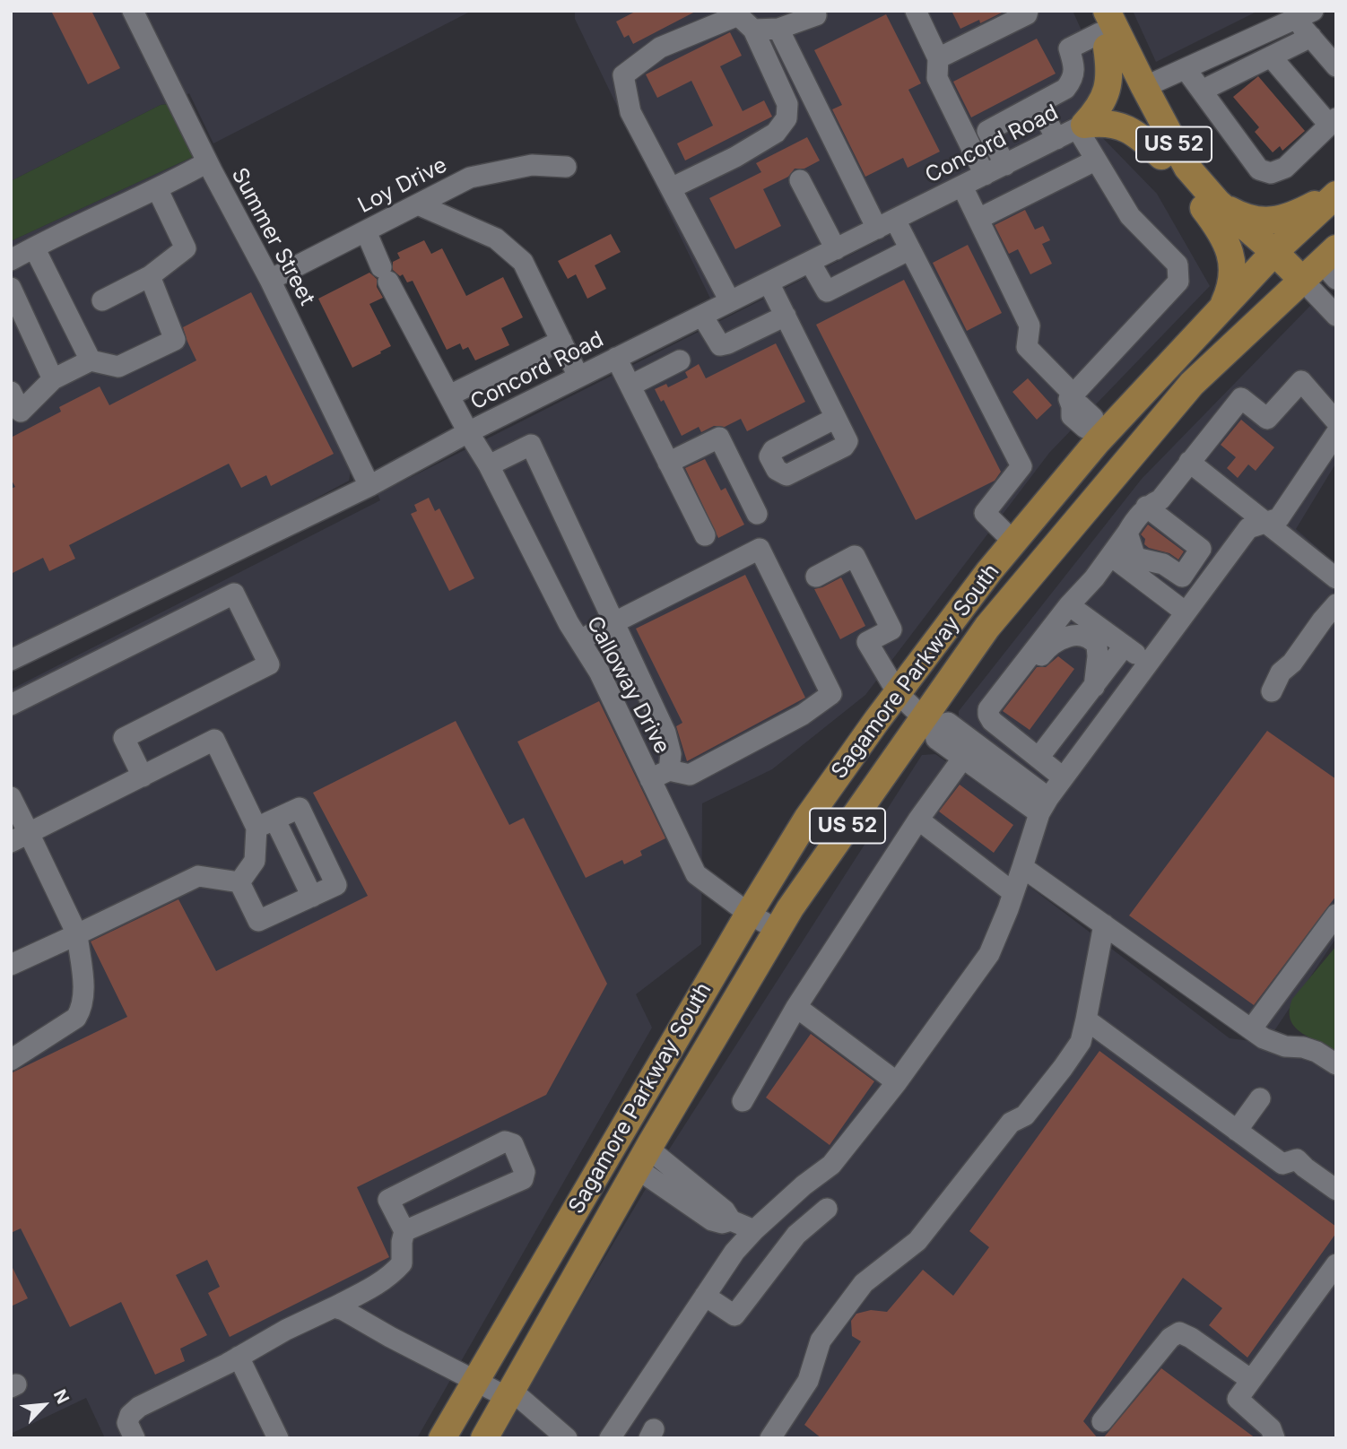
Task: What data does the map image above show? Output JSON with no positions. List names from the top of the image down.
{
  "streets": {
    "main road": ["US 52", "Sagamore Parkway South"],
    "street": [
      "Concord Road",
      "Loy Drive",
      "Summer Street",
      "Calloway Drive"
    ]
  },
  "crossings": [
    ["Concord Road", "Summer Street"],
    ["Concord Road", "Calloway Drive"],
    ["US 52", "Sagamore Parkway South"],
    ["Loy Drive", "Summer Street"],
    ["Loy Drive", "Calloway Drive"],
    ["Sagamore Parkway South", "Calloway Drive"]
  ],
  "north": "top right"
}
